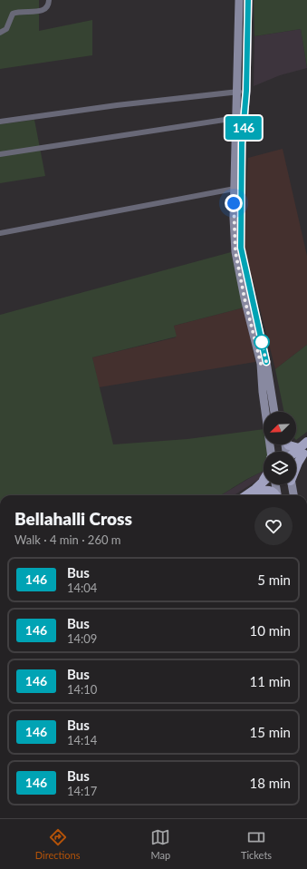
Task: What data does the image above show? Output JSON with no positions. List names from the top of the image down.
{
  "lines": ["bus line 146"],
  "north": "bottom left",
  "page": {
    "on_map": "146",
    "heading": ["Bellahalli Cross", "Walk · 4 min · 260 m"],
    "list": [
      {
        "mark": "146",
        "name": "Bus",
        "note": "14:04",
        "value": "5 min"
      },
      {
        "mark": "146",
        "name": "Bus",
        "note": "14:09",
        "value": "10 min"
      },
      {
        "mark": "146",
        "name": "Bus",
        "note": "14:10",
        "value": "11 min"
      },
      {
        "mark": "146",
        "name": "Bus",
        "note": "14:14",
        "value": "15 min"
      },
      {
        "mark": "146",
        "name": "Bus",
        "note": "14:17",
        "value": "18 min"
      }
    ],
    "tabs": ["Directions", "Map", "Tickets"]
  }
}
